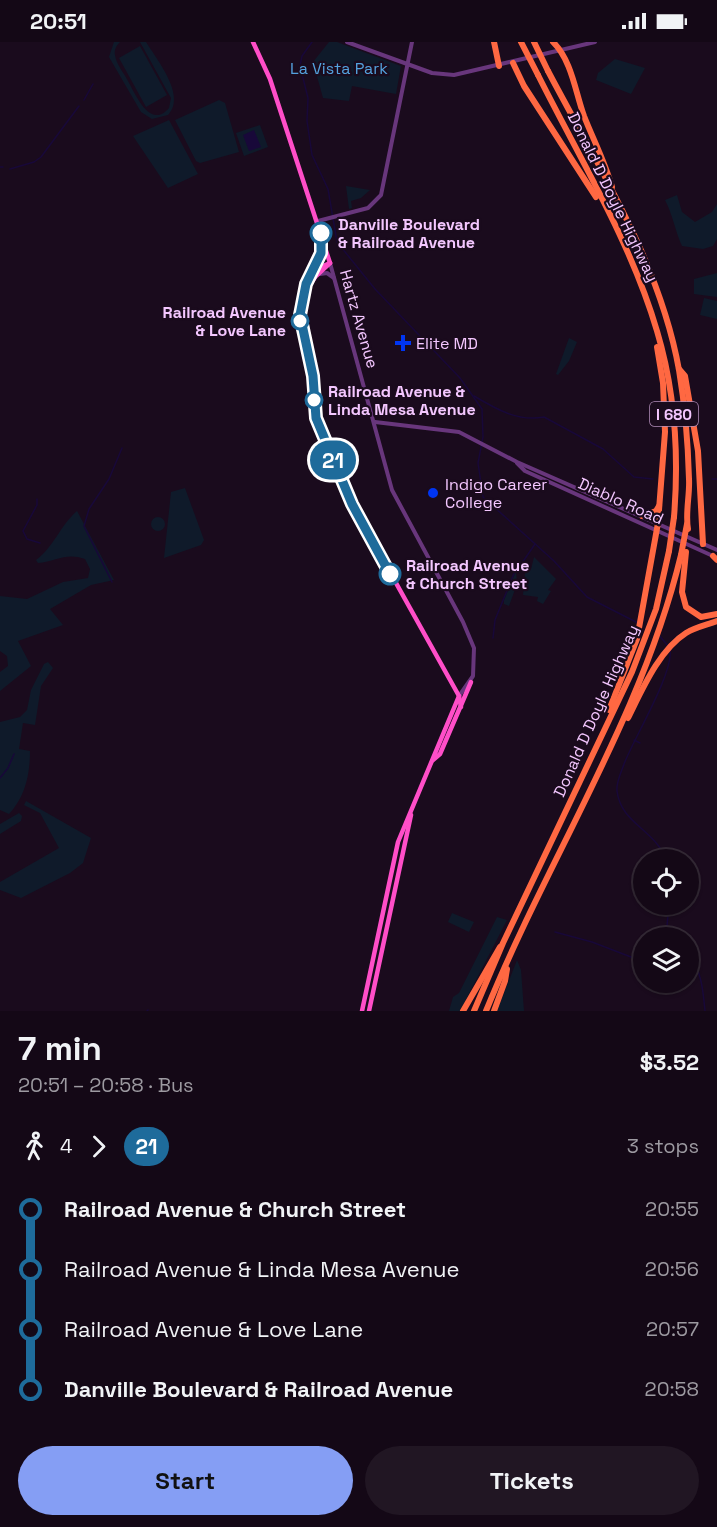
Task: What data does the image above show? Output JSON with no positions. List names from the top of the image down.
{
  "streets": {
    "highway": ["Donald D Doyle Highway", "I 680"],
    "street": ["Hartz Avenue", "Diablo Road"]
  },
  "crossings": [
    ["Hartz Avenue", "Diablo Road"]
  ],
  "parks": ["La Vista Park"],
  "places": {
    "other": [
      "Danville Boulevard & Railroad Avenue",
      "Railroad Avenue & Love Lane",
      "Railroad Avenue & Linda Mesa Avenue",
      "Indigo Career College",
      "Railroad Avenue & Church Street"
    ],
    "health": ["Elite MD"]
  },
  "lines": ["bus line 21"],
  "page": {
    "status": "20:51",
    "on_map": "21",
    "heading": ["7 min", "20:51 – 20:58 · Bus", "$3.52"],
    "legs": ["4", "21", "3 stops"],
    "list": [
      {
        "name": "Railroad Avenue & Church Street",
        "value": "20:55"
      },
      {
        "name": "Railroad Avenue & Linda Mesa Avenue",
        "value": "20:56"
      },
      {
        "name": "Railroad Avenue & Love Lane",
        "value": "20:57"
      },
      {
        "name": "Danville Boulevard & Railroad Avenue",
        "value": "20:58"
      }
    ],
    "buttons": ["Start", "Tickets"]
  }
}
